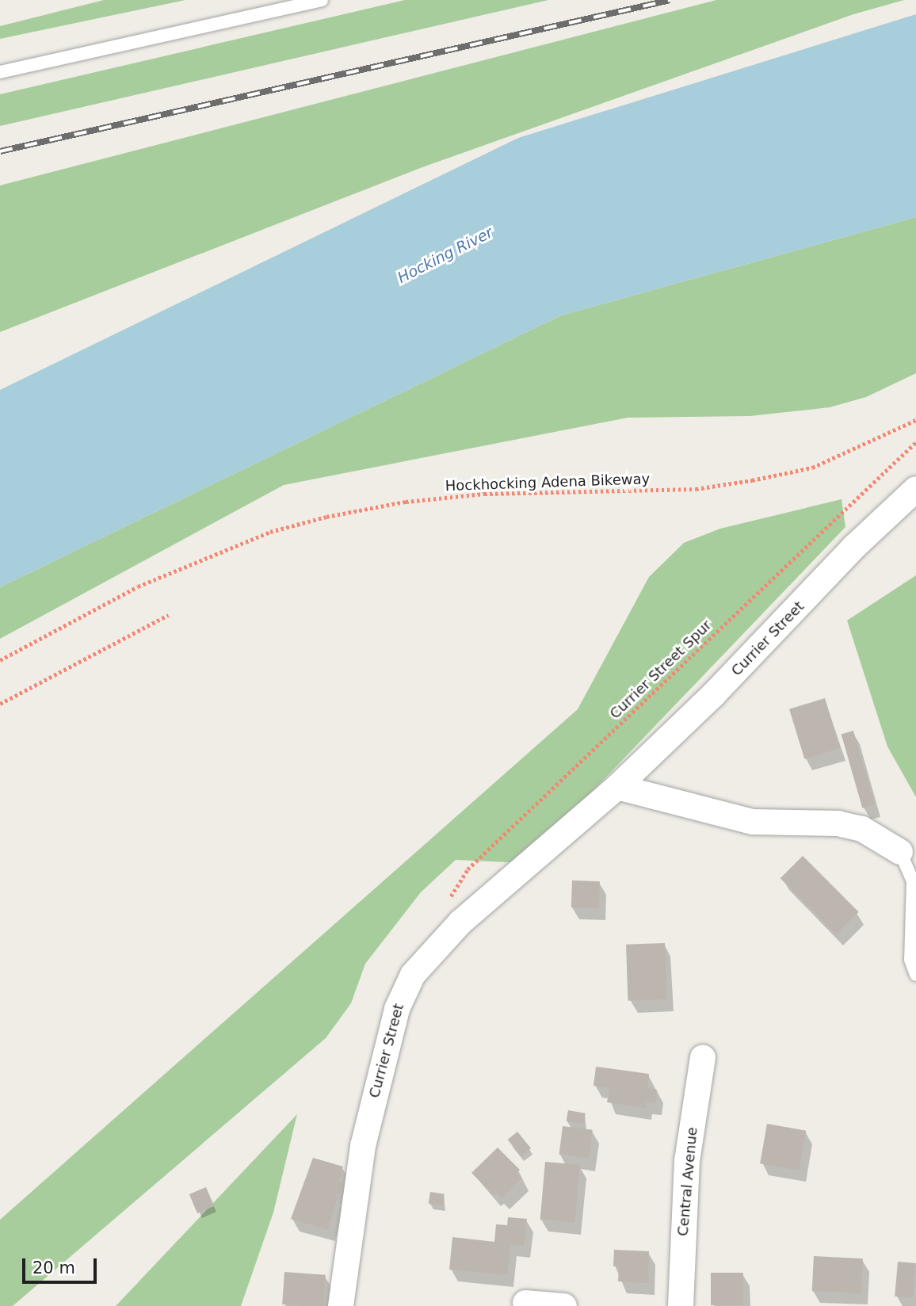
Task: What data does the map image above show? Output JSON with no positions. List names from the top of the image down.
{
  "streets": {
    "street": ["Currier Street", "Central Avenue"],
    "path": ["Hockhocking Adena Bikeway", "Currier Street Spur"]
  },
  "crossings": [
    ["Currier Street", "Currier Street Spur"]
  ],
  "water": ["Hocking River"],
  "scale_bar": "20 m"
}
